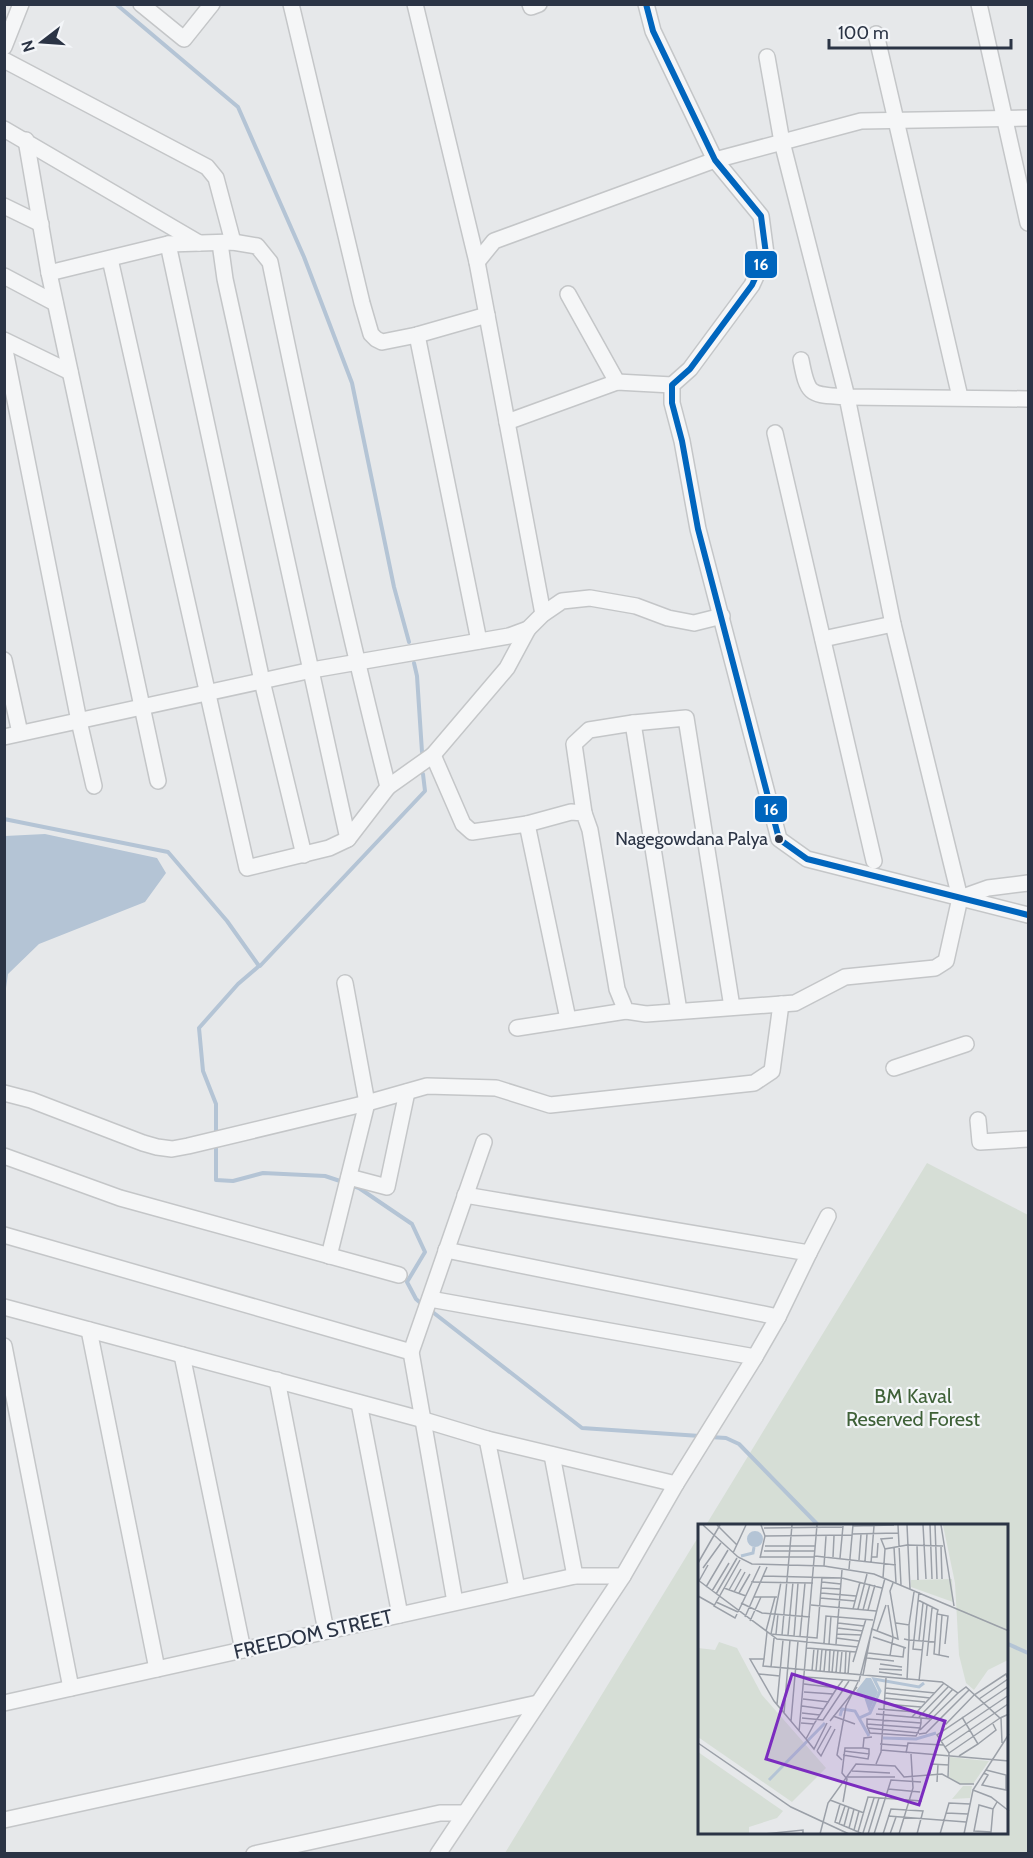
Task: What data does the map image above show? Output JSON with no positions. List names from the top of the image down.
{
  "streets": {
    "street": ["FREEDOM STREET"]
  },
  "parks": ["BM Kaval Reserved Forest"],
  "places": ["Nagegowdana Palya"],
  "lines": ["transit line 16"],
  "scale_bar": "100 m",
  "north": "left"
}
